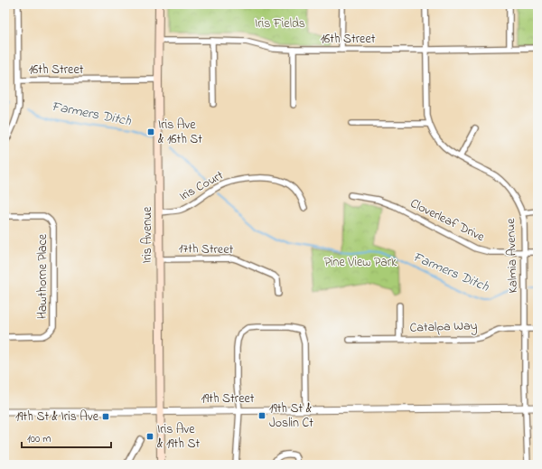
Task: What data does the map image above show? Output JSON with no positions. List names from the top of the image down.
{
  "streets": {
    "main road": ["Iris Avenue"],
    "street": [
      "16th Street",
      "Iris Court",
      "Cloverleaf Drive",
      "17th Street",
      "Kalmia Avenue",
      "Hawthorne Place",
      "Catalpa Way",
      "19th Street"
    ]
  },
  "crossings": [
    ["16th Street", "Iris Avenue"],
    ["16th Street", "Kalmia Avenue"],
    ["Iris Court", "Iris Avenue"],
    ["Cloverleaf Drive", "Kalmia Avenue"],
    ["Iris Avenue", "17th Street"],
    ["Iris Avenue", "19th Street"],
    ["Kalmia Avenue", "Catalpa Way"],
    ["Kalmia Avenue", "19th Street"]
  ],
  "water": ["Farmers Ditch"],
  "parks": ["Iris Fields", "Pine View Park"],
  "places": {
    "transit": [
      "Iris Ave & 16th St",
      "19th St & Joslin Ct",
      "19th St & Iris Ave",
      "Iris Ave & 19th St"
    ]
  },
  "scale_bar": "100 m"
}
